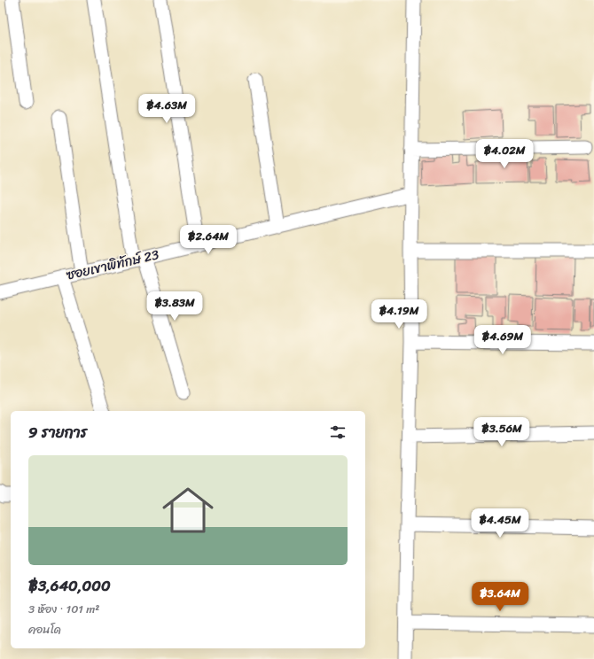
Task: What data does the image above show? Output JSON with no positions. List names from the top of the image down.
{
  "streets": {
    "street": ["ซอยเขาพิทักษ์ 23"]
  },
  "page": {
    "price": [
      "฿4.63M",
      "฿4.02M",
      "฿2.64M",
      "฿3.83M",
      "฿4.19M",
      "฿4.69M",
      "฿3.56M",
      "฿4.45M",
      "฿3.64M"
    ],
    "heading": "9 รายการ",
    "list": [
      {
        "name": "฿3,640,000",
        "note": "3 ห้อง · 101 m² · คอนโด"
      }
    ]
  }
}
